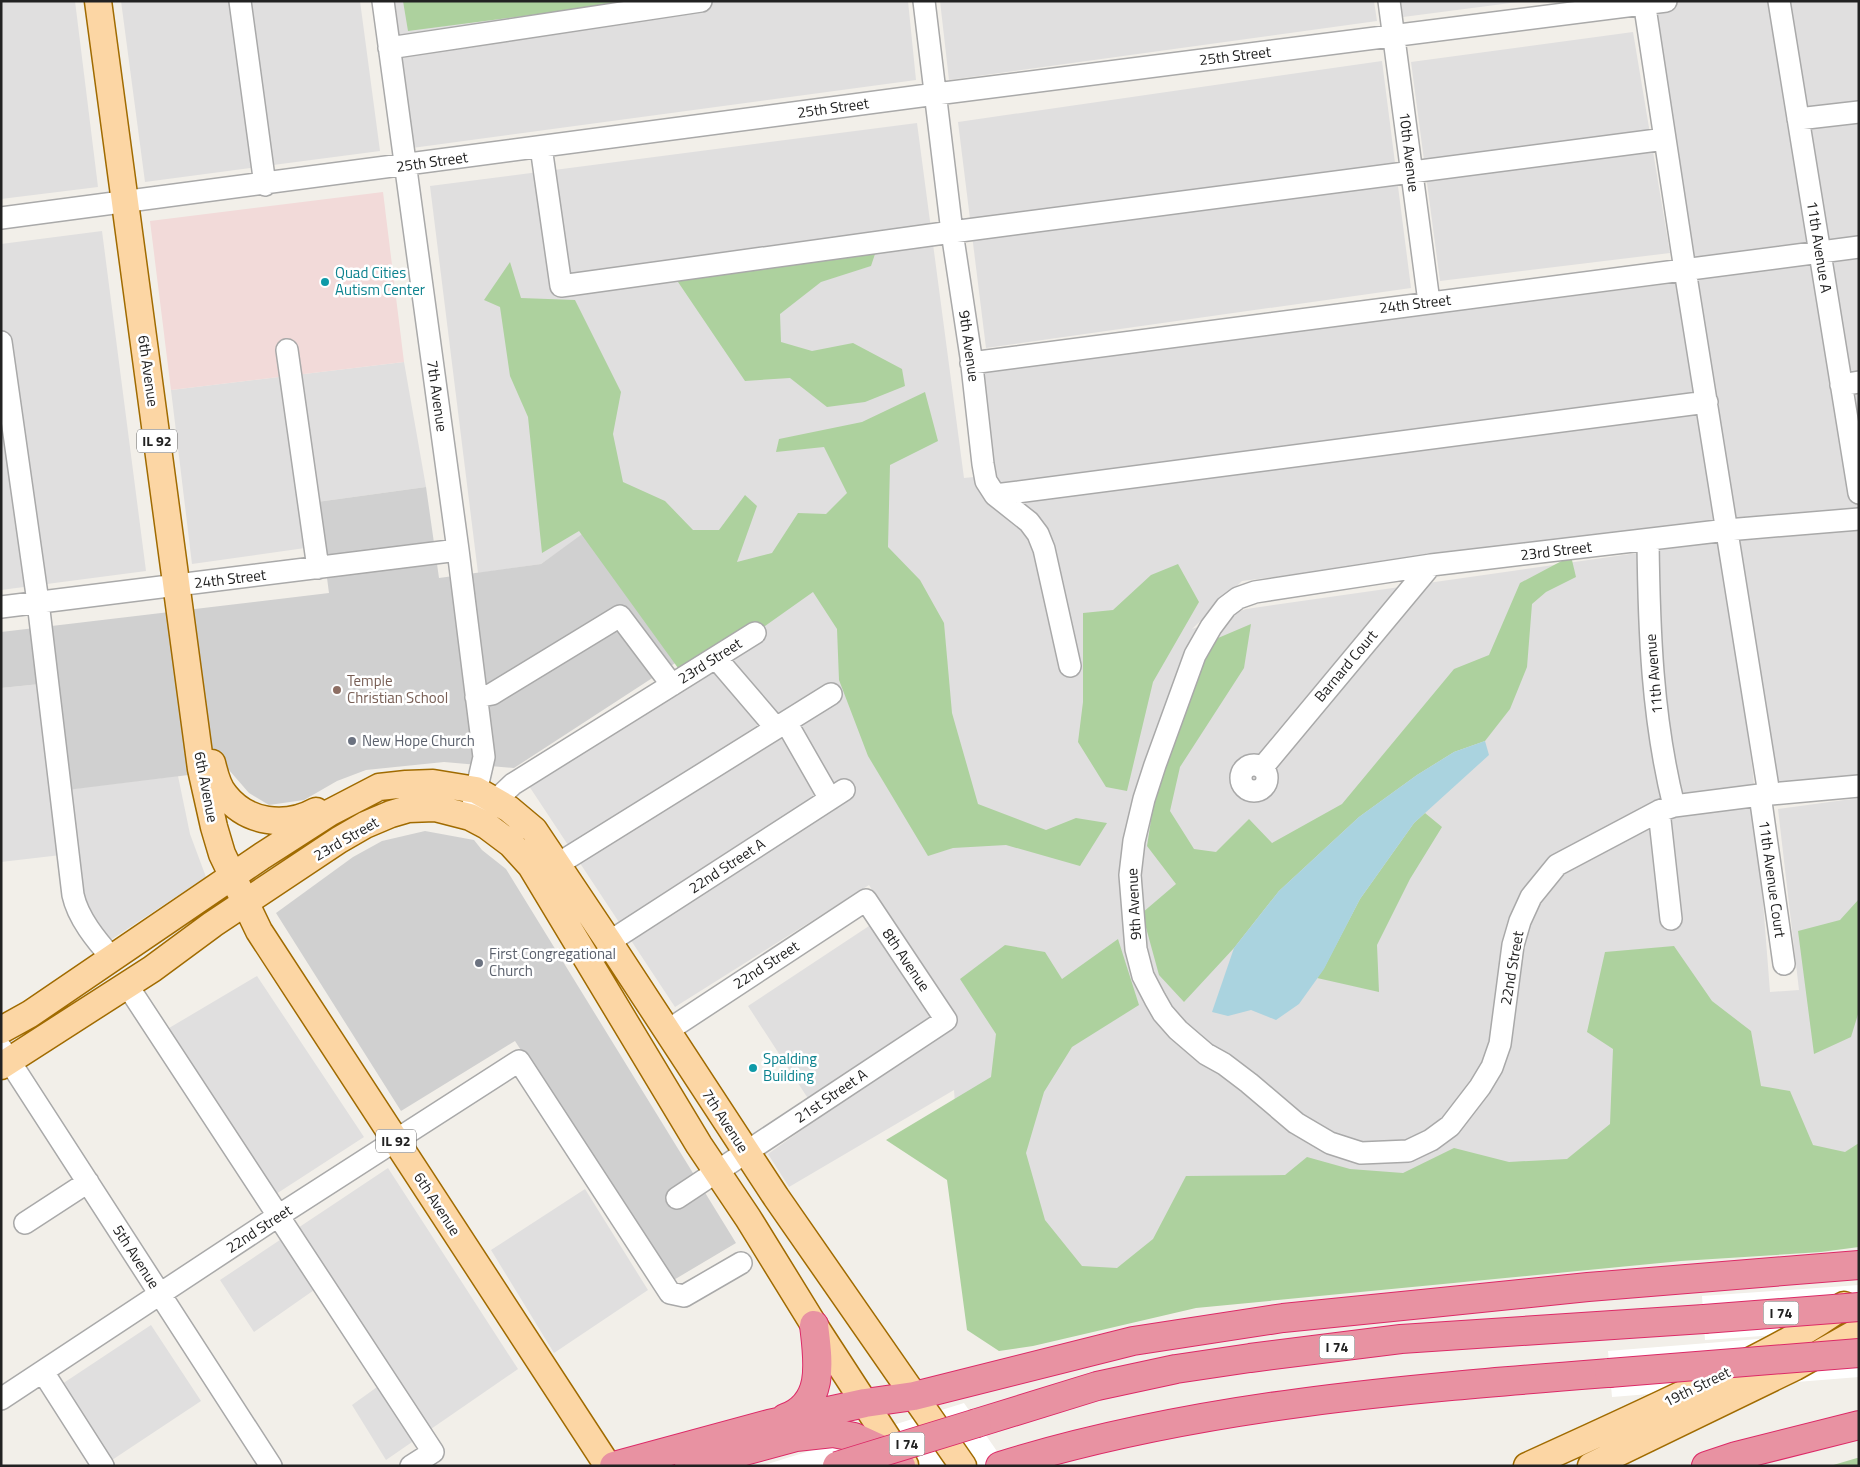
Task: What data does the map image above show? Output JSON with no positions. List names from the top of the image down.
{
  "streets": {
    "highway": ["I 74"],
    "main road": [
      "6th Avenue",
      "7th Avenue",
      "IL 92",
      "23rd Street",
      "19th Street"
    ],
    "street": [
      "25th Street",
      "10th Avenue",
      "11th Avenue A",
      "24th Street",
      "9th Avenue",
      "Barnard Court",
      "11th Avenue",
      "22nd Street A",
      "11th Avenue Court",
      "8th Avenue",
      "22nd Street",
      "21st Street A",
      "5th Avenue"
    ]
  },
  "crossings": [
    ["25th Street", "10th Avenue"],
    ["25th Street", "9th Avenue"],
    ["25th Street", "6th Avenue"],
    ["25th Street", "7th Avenue"],
    ["25th Street", "11th Avenue Court"],
    ["10th Avenue", "24th Street"],
    ["11th Avenue A", "24th Street"],
    ["24th Street", "9th Avenue"],
    ["24th Street", "6th Avenue"],
    ["24th Street", "7th Avenue"],
    ["24th Street", "11th Avenue Court"],
    ["9th Avenue", "23rd Street"],
    ["9th Avenue", "22nd Street"],
    ["6th Avenue", "23rd Street"],
    ["6th Avenue", "22nd Street"],
    ["7th Avenue", "23rd Street"],
    ["7th Avenue", "22nd Street A"],
    ["7th Avenue", "22nd Street"],
    ["7th Avenue", "21st Street A"],
    ["23rd Street", "Barnard Court"],
    ["23rd Street", "11th Avenue"],
    ["23rd Street", "11th Avenue Court"],
    ["23rd Street", "5th Avenue"],
    ["11th Avenue", "22nd Street"],
    ["11th Avenue Court", "22nd Street"],
    ["8th Avenue", "22nd Street"],
    ["8th Avenue", "21st Street A"],
    ["22nd Street", "5th Avenue"]
  ],
  "places": [
    "Quad Cities Autism Center",
    "Temple Christian School",
    "New Hope Church",
    "First Congregational Church",
    "Spalding Building"
  ]
}
